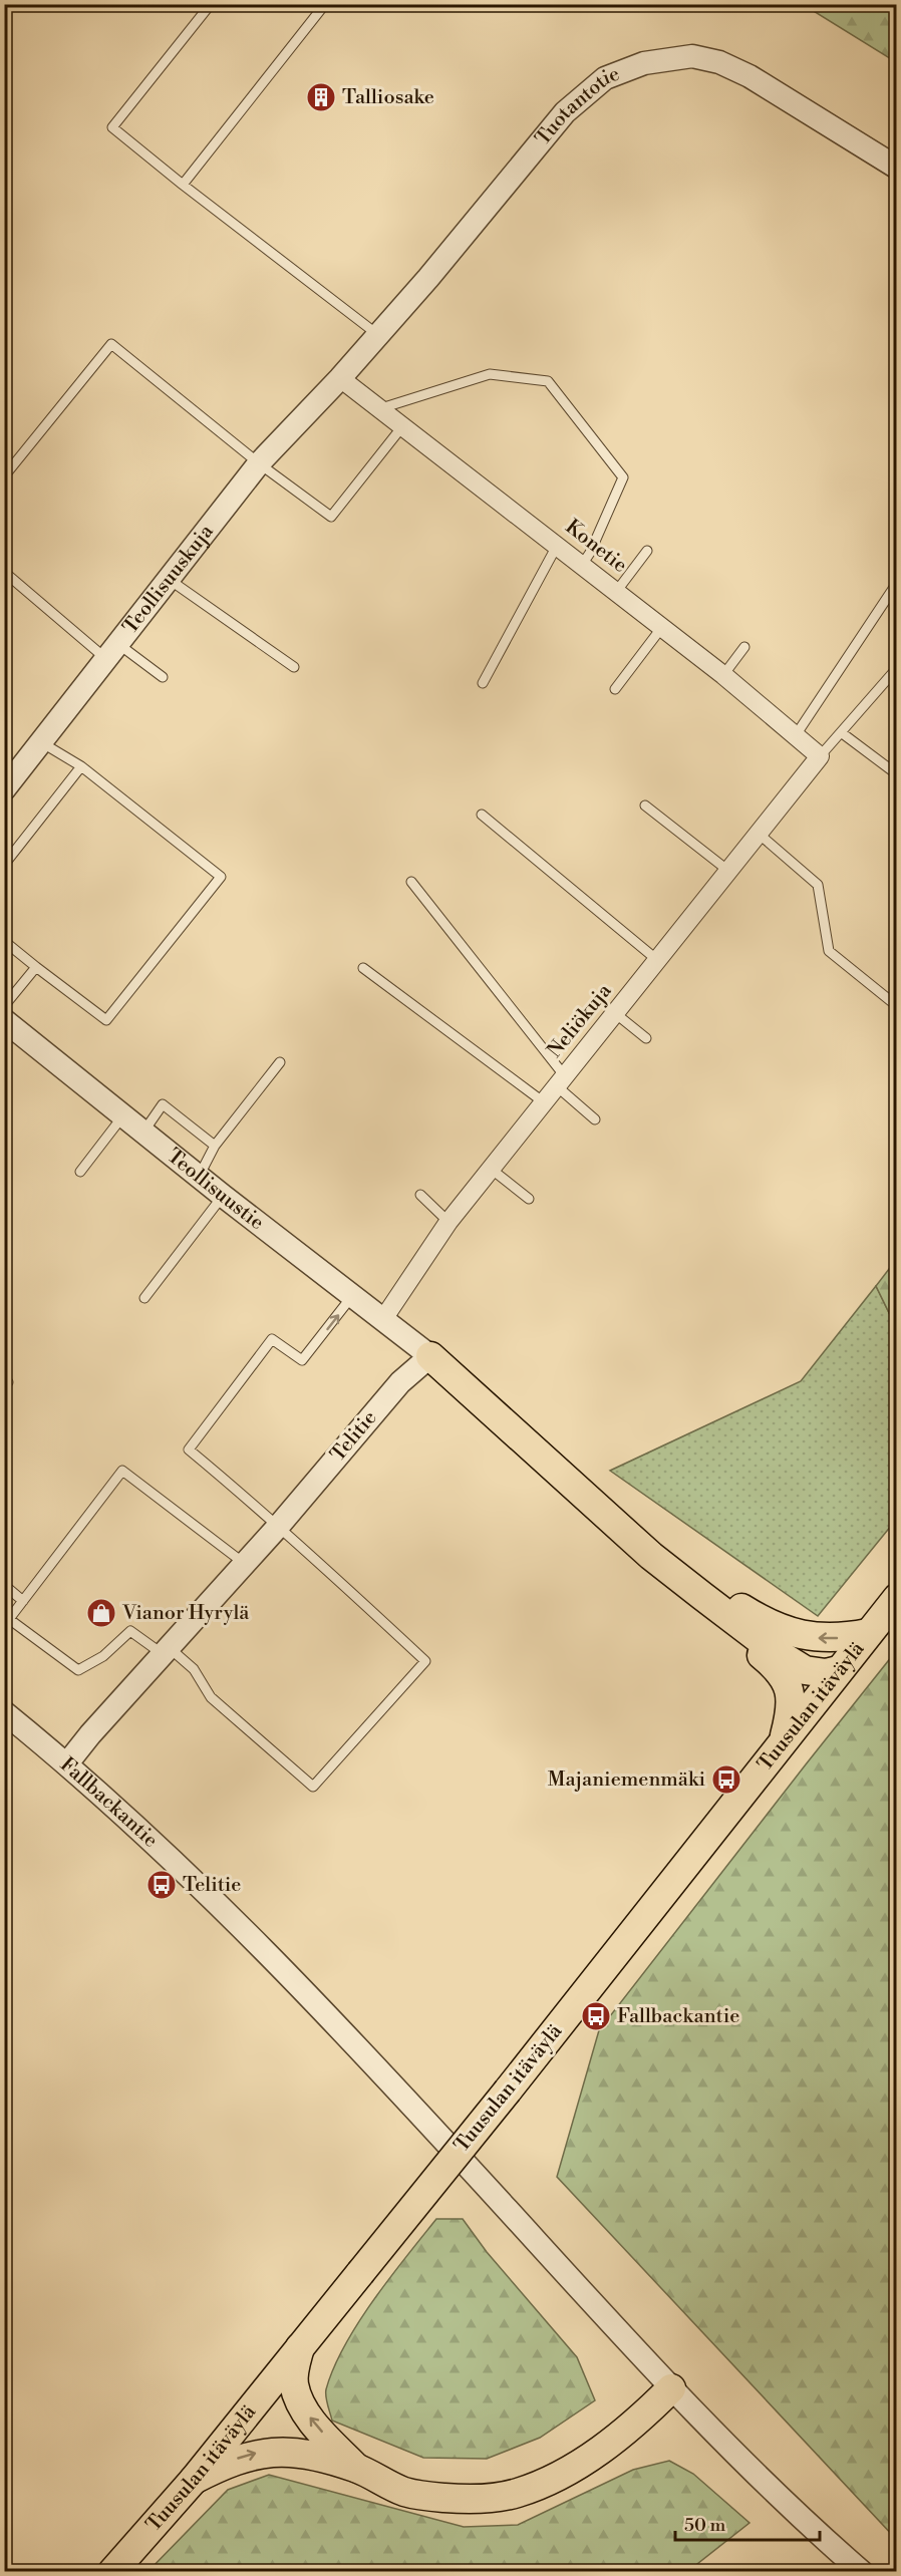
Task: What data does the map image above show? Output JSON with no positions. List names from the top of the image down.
{
  "streets": {
    "main road": ["Tuusulan itäväylä"],
    "street": [
      "Tuotantotie",
      "Konetie",
      "Teollisuuskuja",
      "Neliökuja",
      "Teollisuustie",
      "Telitie",
      "Fallbackantie"
    ]
  },
  "crossings": [
    ["Tuotantotie", "Konetie"],
    ["Tuotantotie", "Teollisuuskuja"],
    ["Konetie", "Teollisuuskuja"],
    ["Konetie", "Neliökuja"],
    ["Neliökuja", "Teollisuustie"],
    ["Teollisuustie", "Telitie"],
    ["Telitie", "Fallbackantie"]
  ],
  "places": {
    "building": ["Talliosake"],
    "shop": ["Vianor Hyrylä"],
    "bus stop": ["Majaniemenmäki", "Telitie", "Fallbackantie"]
  },
  "scale_bar": "50 m"
}
